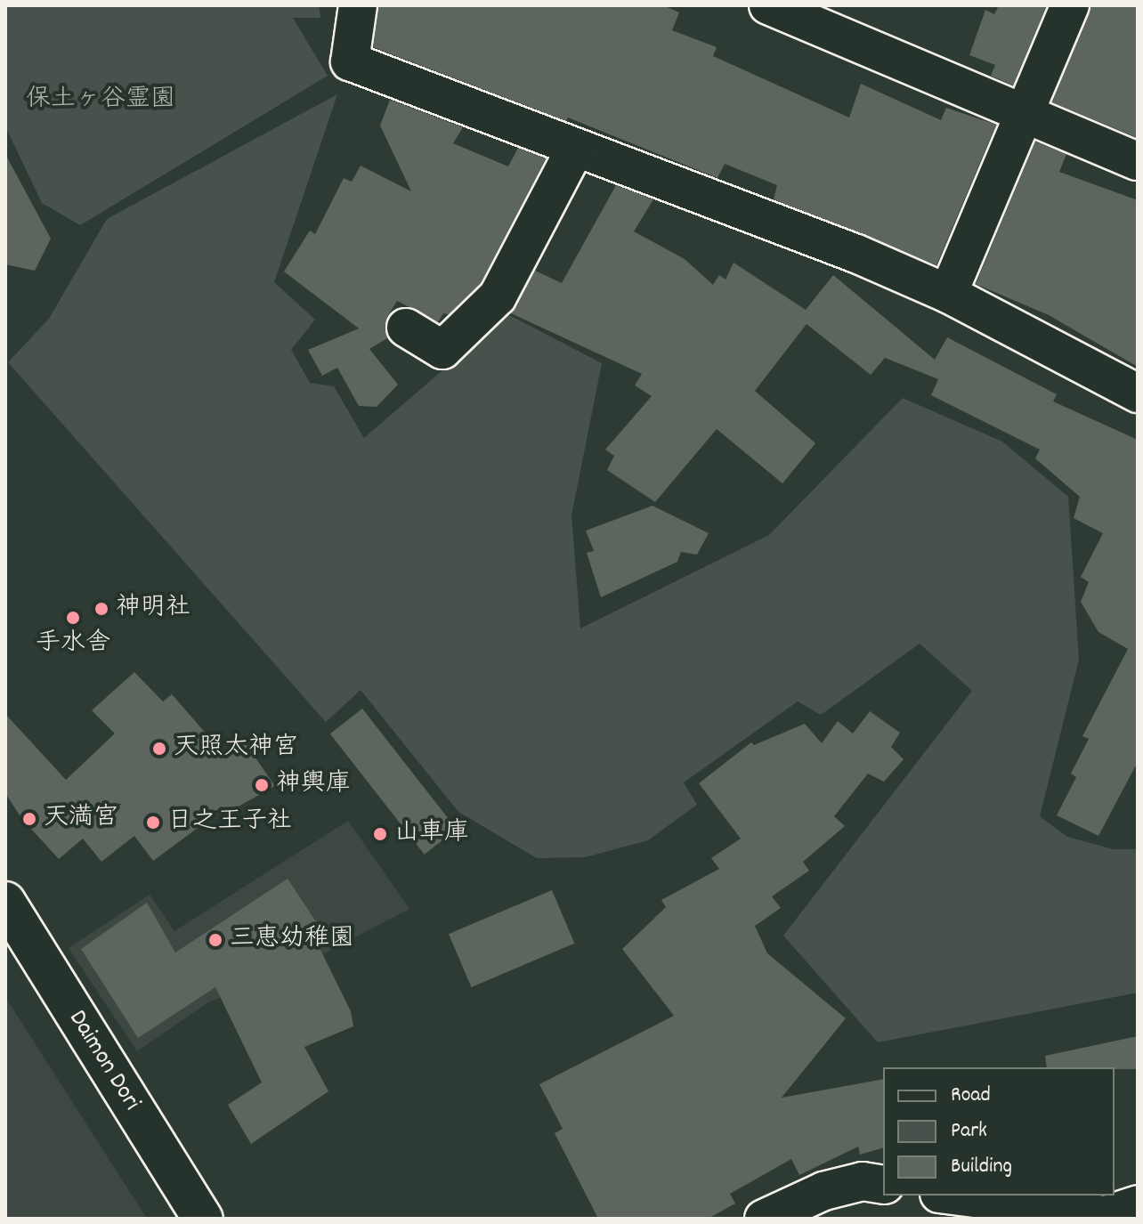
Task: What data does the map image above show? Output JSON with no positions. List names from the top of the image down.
{
  "streets": {
    "street": ["Daimon Dori"]
  },
  "parks": ["保土ヶ谷霊園"],
  "places": [
    "神明社",
    "手水舎",
    "天照太神宮",
    "神輿庫",
    "天満宮",
    "日之王子社",
    "山車庫",
    "三恵幼稚園"
  ],
  "legend": ["Road", "Park", "Building"]
}
